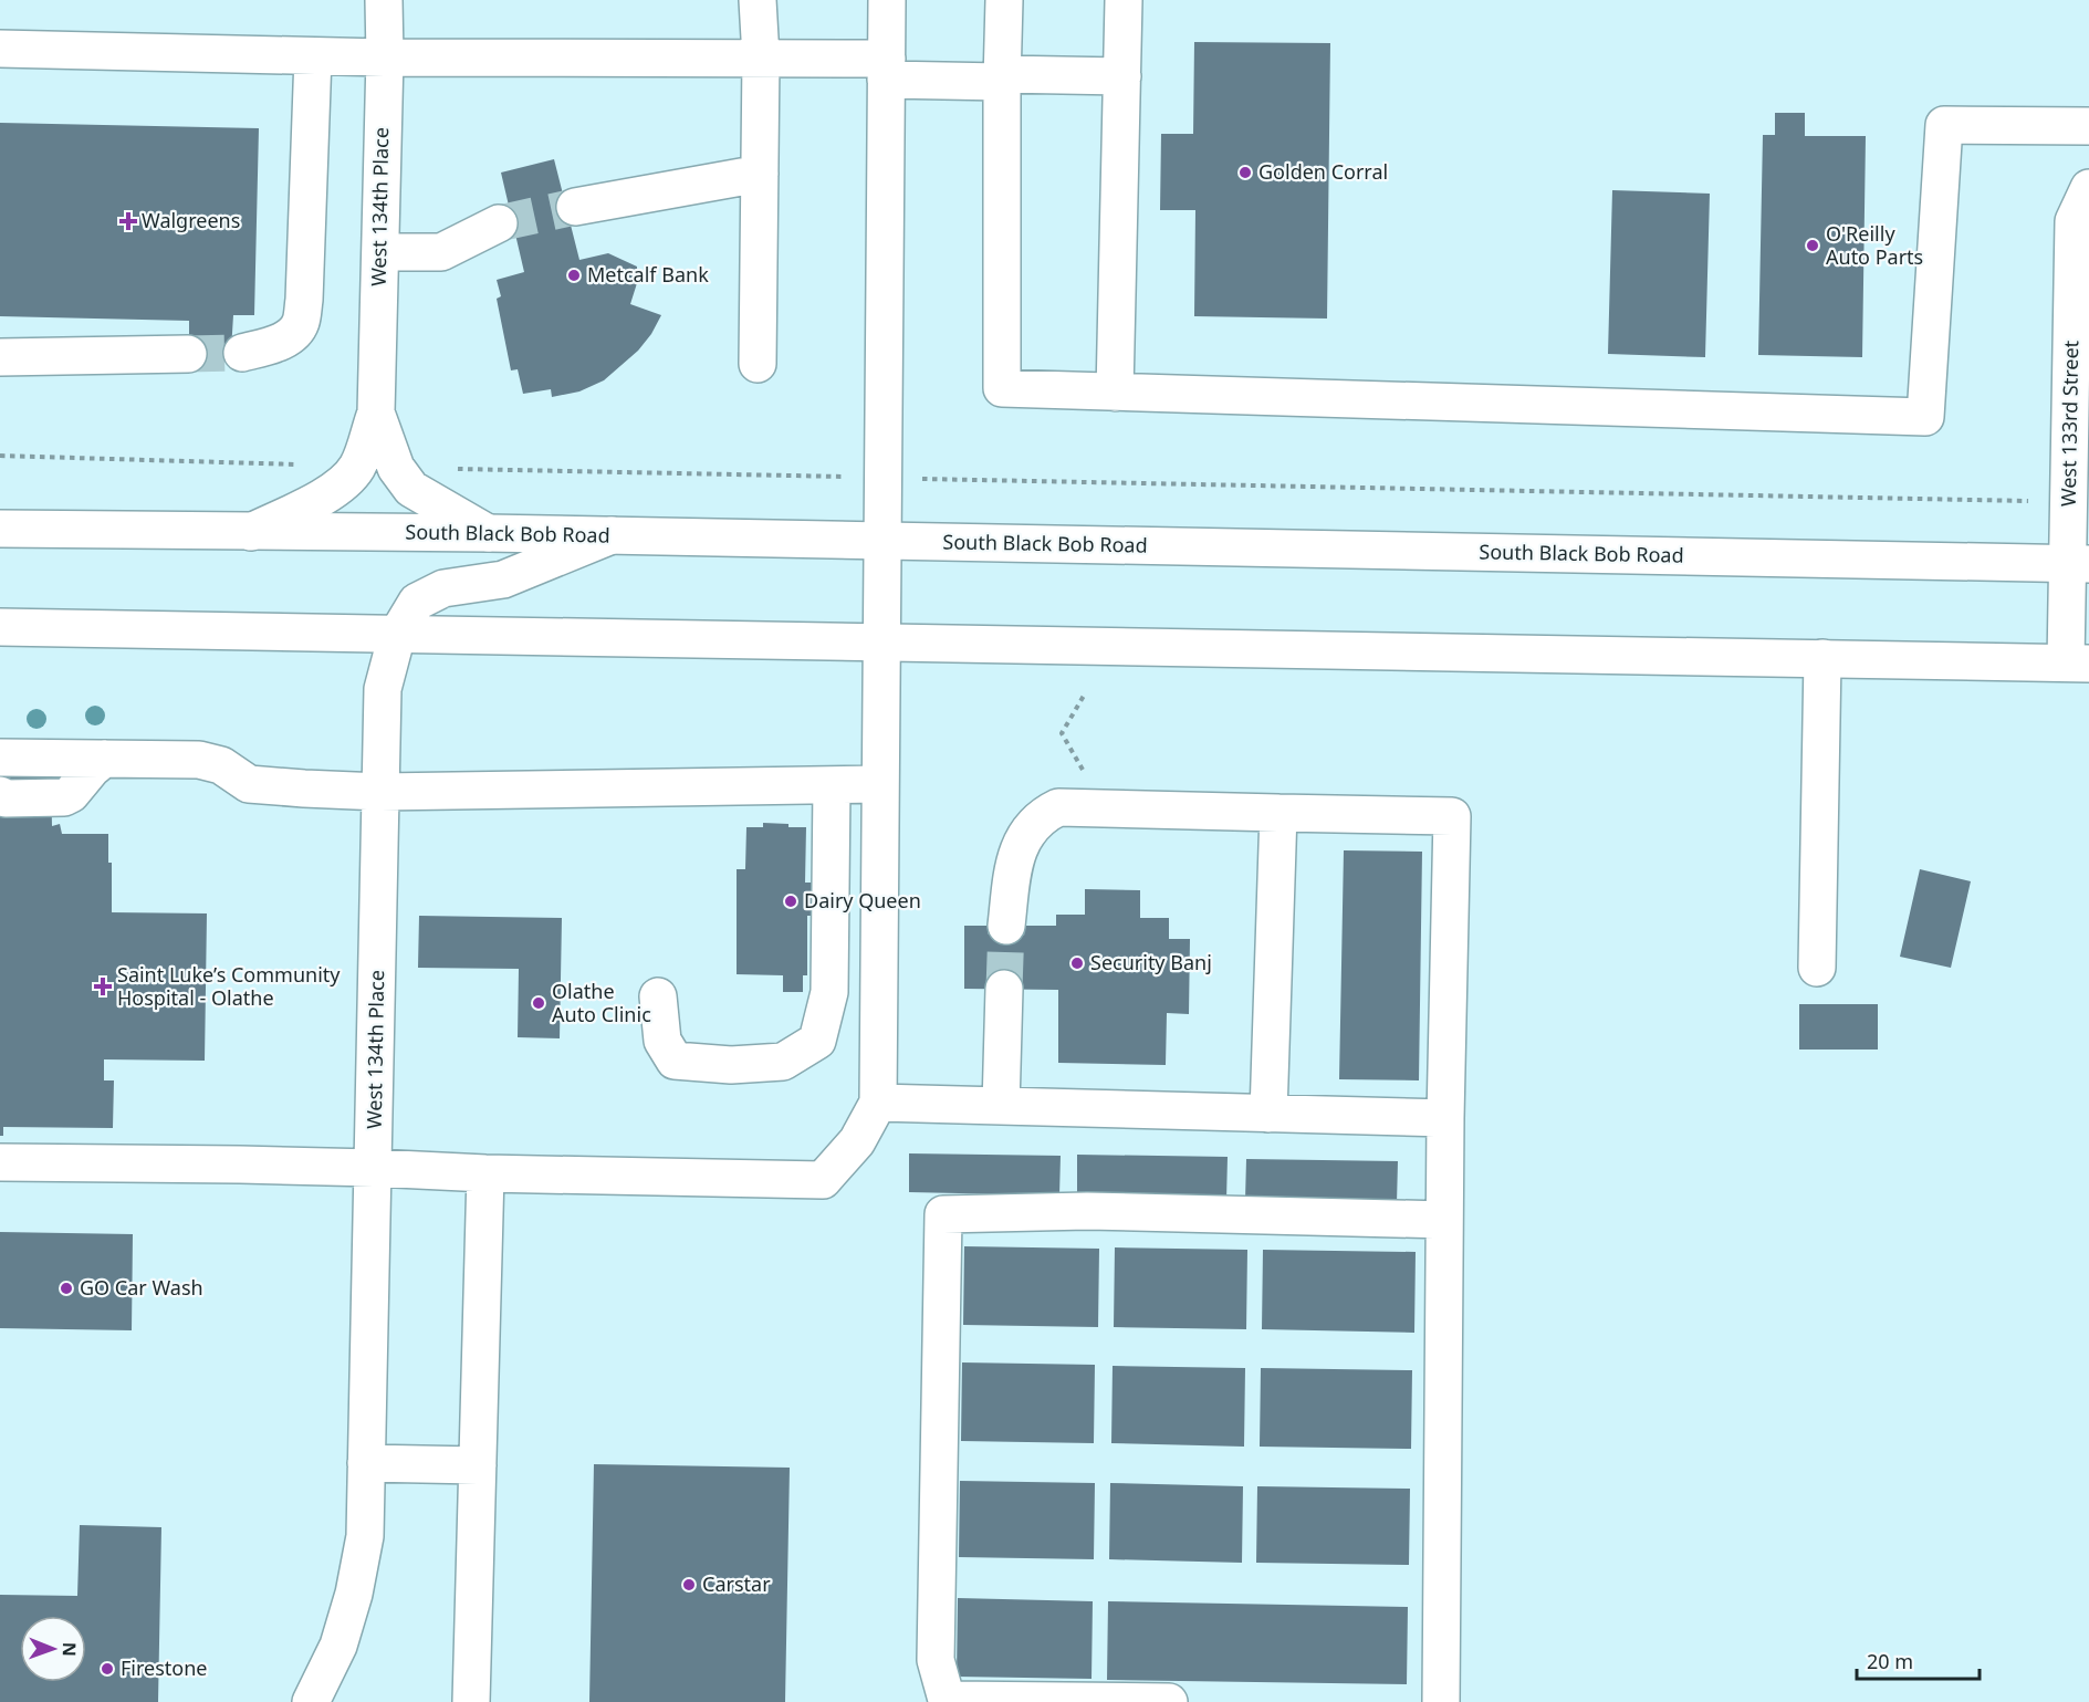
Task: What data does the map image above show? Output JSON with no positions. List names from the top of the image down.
{
  "streets": {
    "main road": ["West 134th Place", "West 133rd Street", "South Black Bob Road"]
  },
  "crossings": [
    ["West 134th Place", "South Black Bob Road"],
    ["West 133rd Street", "South Black Bob Road"]
  ],
  "places": {
    "other": [
      "Golden Corral",
      "O'Reilly Auto Parts",
      "Metcalf Bank",
      "Dairy Queen",
      "Security Banj",
      "Olathe Auto Clinic",
      "GO Car Wash",
      "Carstar",
      "Firestone"
    ],
    "health": ["Walgreens", "Saint Luke’s Community Hospital - Olathe"]
  },
  "scale_bar": "20 m",
  "north": "right"
}
